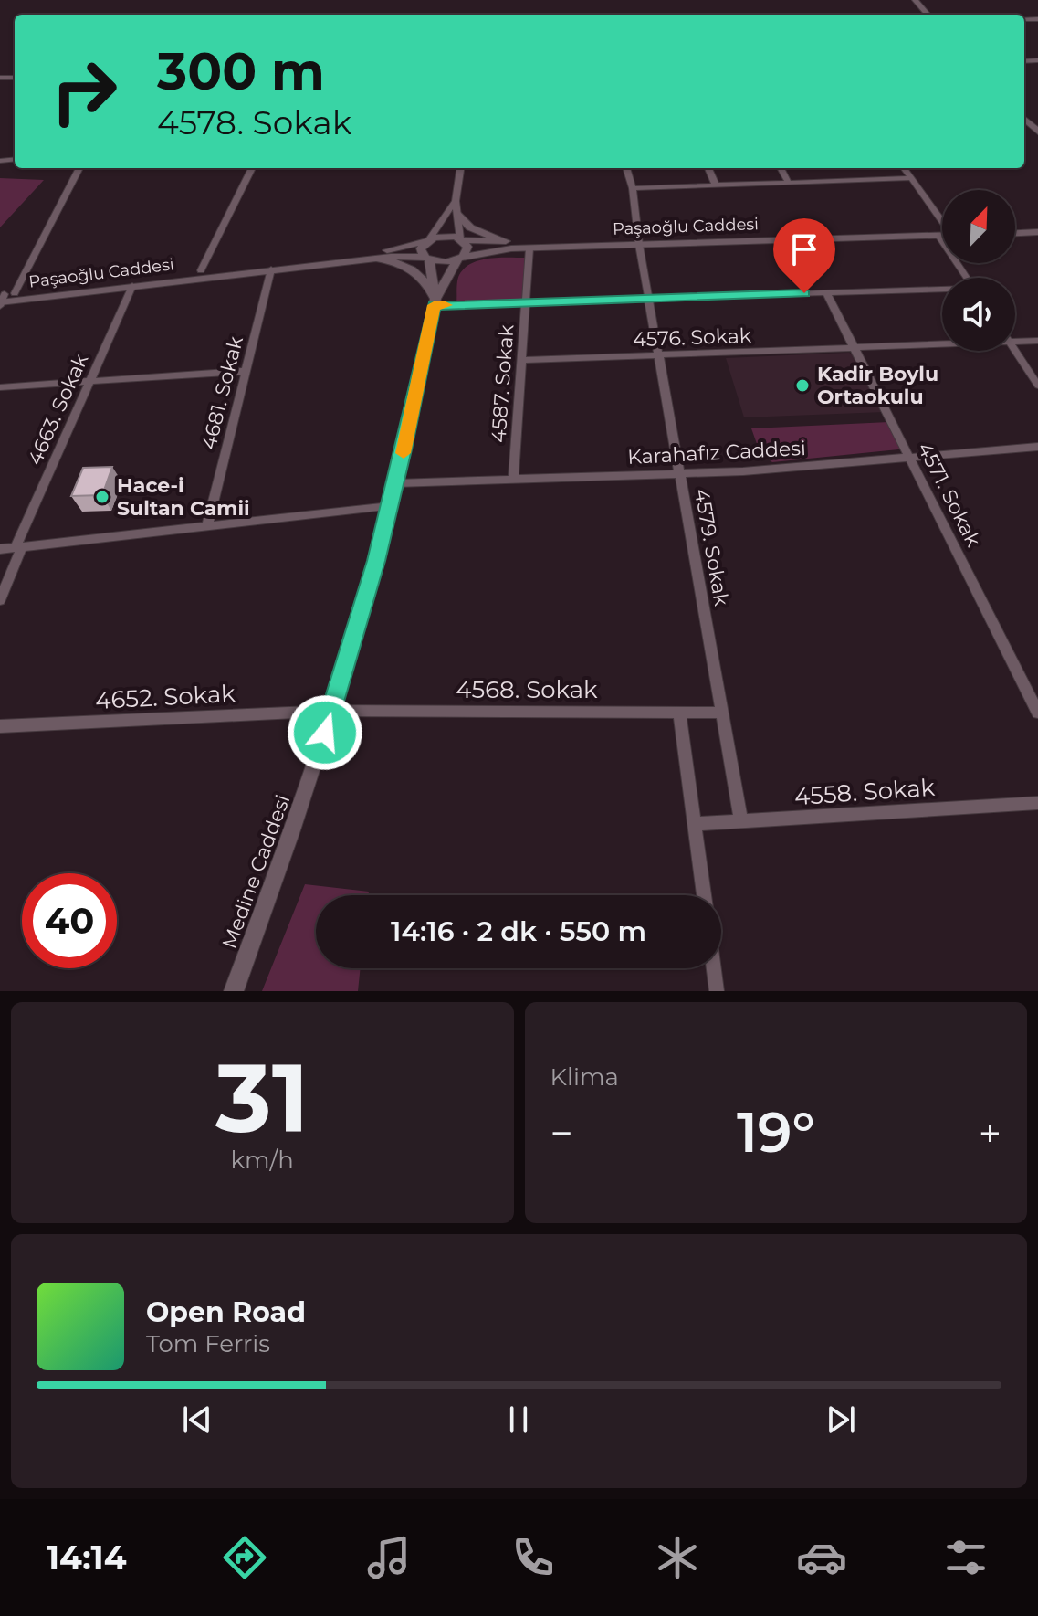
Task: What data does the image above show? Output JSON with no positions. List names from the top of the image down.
{
  "streets": {
    "street": [
      "Paşaoğlu Caddesi",
      "4576. Sokak",
      "4587. Sokak",
      "4681. Sokak",
      "4663. Sokak",
      "Karahafız Caddesi",
      "4571. Sokak",
      "4579. Sokak",
      "4568. Sokak",
      "4652. Sokak",
      "4558. Sokak",
      "Medine Caddesi"
    ]
  },
  "crossings": [
    ["Paşaoğlu Caddesi", "4587. Sokak"],
    ["Paşaoğlu Caddesi", "4681. Sokak"],
    ["Paşaoğlu Caddesi", "4663. Sokak"],
    ["Paşaoğlu Caddesi", "4579. Sokak"],
    ["Paşaoğlu Caddesi", "Medine Caddesi"],
    ["4576. Sokak", "4587. Sokak"],
    ["4576. Sokak", "4571. Sokak"],
    ["4576. Sokak", "4579. Sokak"],
    ["4587. Sokak", "Karahafız Caddesi"],
    ["Karahafız Caddesi", "4571. Sokak"],
    ["Karahafız Caddesi", "4579. Sokak"],
    ["Karahafız Caddesi", "Medine Caddesi"],
    ["4579. Sokak", "4568. Sokak"],
    ["4579. Sokak", "4558. Sokak"],
    ["4568. Sokak", "4652. Sokak"],
    ["4568. Sokak", "Medine Caddesi"],
    ["4652. Sokak", "Medine Caddesi"]
  ],
  "places": ["Kadir Boylu Ortaokulu", "Hace-i Sultan Camii"],
  "north": "top right",
  "page": {
    "turn": ["300 m", "4578. Sokak"],
    "limit": "40",
    "trip": "14:16 · 2 dk · 550 m",
    "tile": [
      ["31", "km/h"],
      "Klima"
    ],
    "heat": ["−", "19°", "+"],
    "song": ["Open Road", "Tom Ferris"],
    "tabs": "14:14"
  }
}
